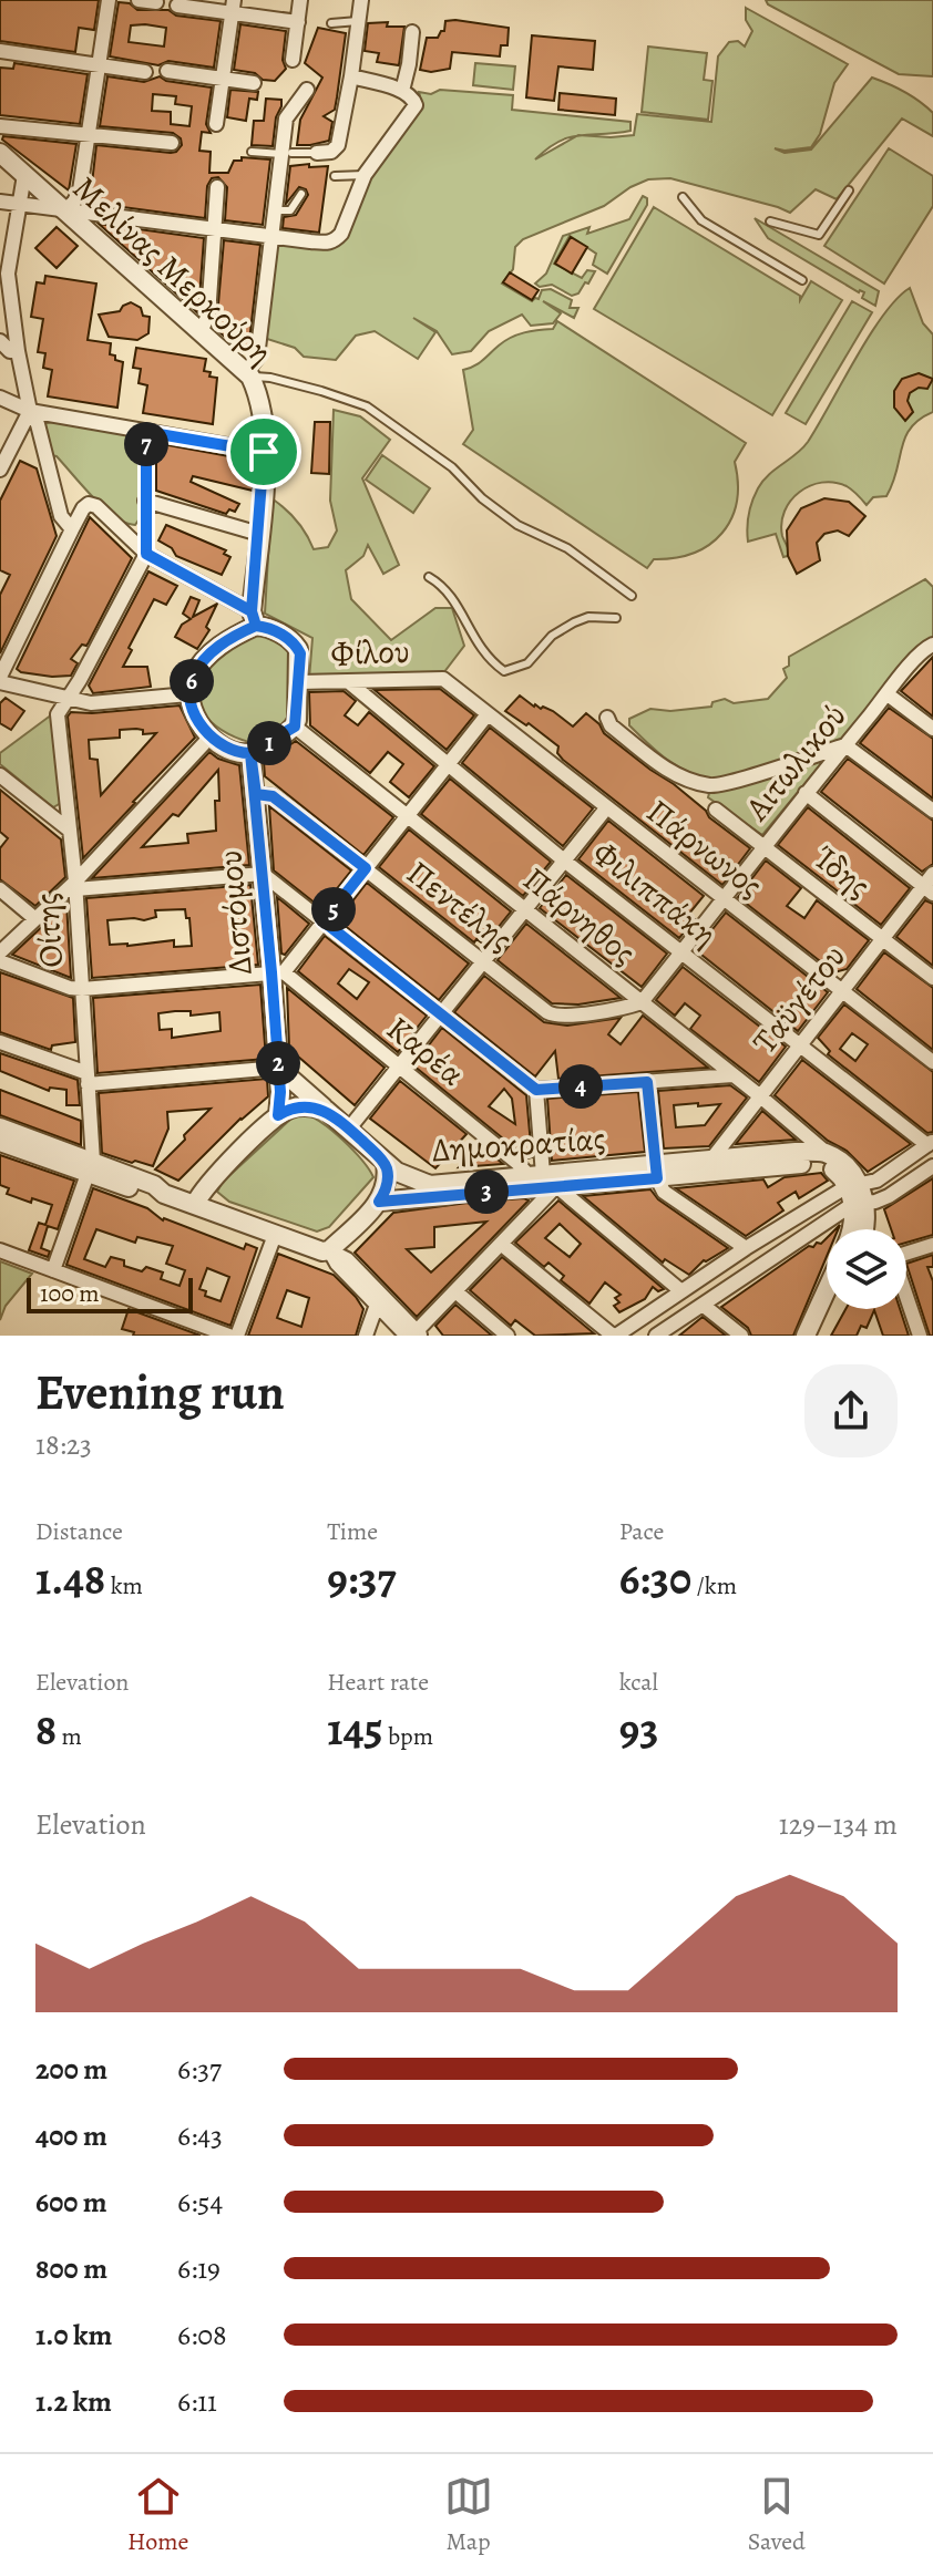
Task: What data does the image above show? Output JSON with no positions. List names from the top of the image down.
{
  "streets": {
    "street": [
      "Μελίνας Μερκούρη",
      "Φίλου",
      "Αιτωλικού",
      "Πάρνωνος",
      "Ίδης",
      "Φιλιππάκη",
      "Πεντέλης",
      "Διστόμου",
      "Πάρνηθος",
      "Οίτης",
      "Ταϋγέτου",
      "Καρέα",
      "Δημοκρατίας"
    ]
  },
  "crossings": [
    ["Μελίνας Μερκούρη", "Φίλου"],
    ["Μελίνας Μερκούρη", "Διστόμου"],
    ["Μελίνας Μερκούρη", "Πάρνηθος"],
    ["Φίλου", "Πάρνωνος"],
    ["Φίλου", "Φιλιππάκη"],
    ["Φίλου", "Διστόμου"],
    ["Φίλου", "Πάρνηθος"],
    ["Αιτωλικού", "Πάρνωνος"],
    ["Αιτωλικού", "Ίδης"],
    ["Αιτωλικού", "Φιλιππάκη"],
    ["Αιτωλικού", "Πεντέλης"],
    ["Αιτωλικού", "Πάρνηθος"],
    ["Πάρνωνος", "Ταϋγέτου"],
    ["Ίδης", "Ταϋγέτου"],
    ["Φιλιππάκη", "Ταϋγέτου"],
    ["Πεντέλης", "Διστόμου"],
    ["Πεντέλης", "Πάρνηθος"],
    ["Διστόμου", "Πάρνηθος"],
    ["Διστόμου", "Καρέα"],
    ["Πάρνηθος", "Ταϋγέτου"],
    ["Πάρνηθος", "Δημοκρατίας"],
    ["Ταϋγέτου", "Δημοκρατίας"],
    ["Καρέα", "Δημοκρατίας"]
  ],
  "scale_bar": "100 m",
  "page": {
    "pins": [
      "7",
      "6",
      "1",
      "5",
      "2",
      "4",
      "3"
    ],
    "scale": "100 m",
    "heading": ["Evening run", "18:23"],
    "stats": [
      ["Distance", "1.48 km"],
      ["Time", "9:37"],
      ["Pace", "6:30 /km"],
      ["Elevation", "8 m"],
      ["Heart rate", "145 bpm"],
      ["kcal", "93"]
    ],
    "chart": ["Elevation", "129–134 m"],
    "list": [
      {
        "name": "200 m",
        "note": "6:37"
      },
      {
        "name": "400 m",
        "note": "6:43"
      },
      {
        "name": "600 m",
        "note": "6:54"
      },
      {
        "name": "800 m",
        "note": "6:19"
      },
      {
        "name": "1.0 km",
        "note": "6:08"
      },
      {
        "name": "1.2 km",
        "note": "6:11"
      }
    ],
    "tabs": ["Home", "Map", "Saved"]
  }
}
